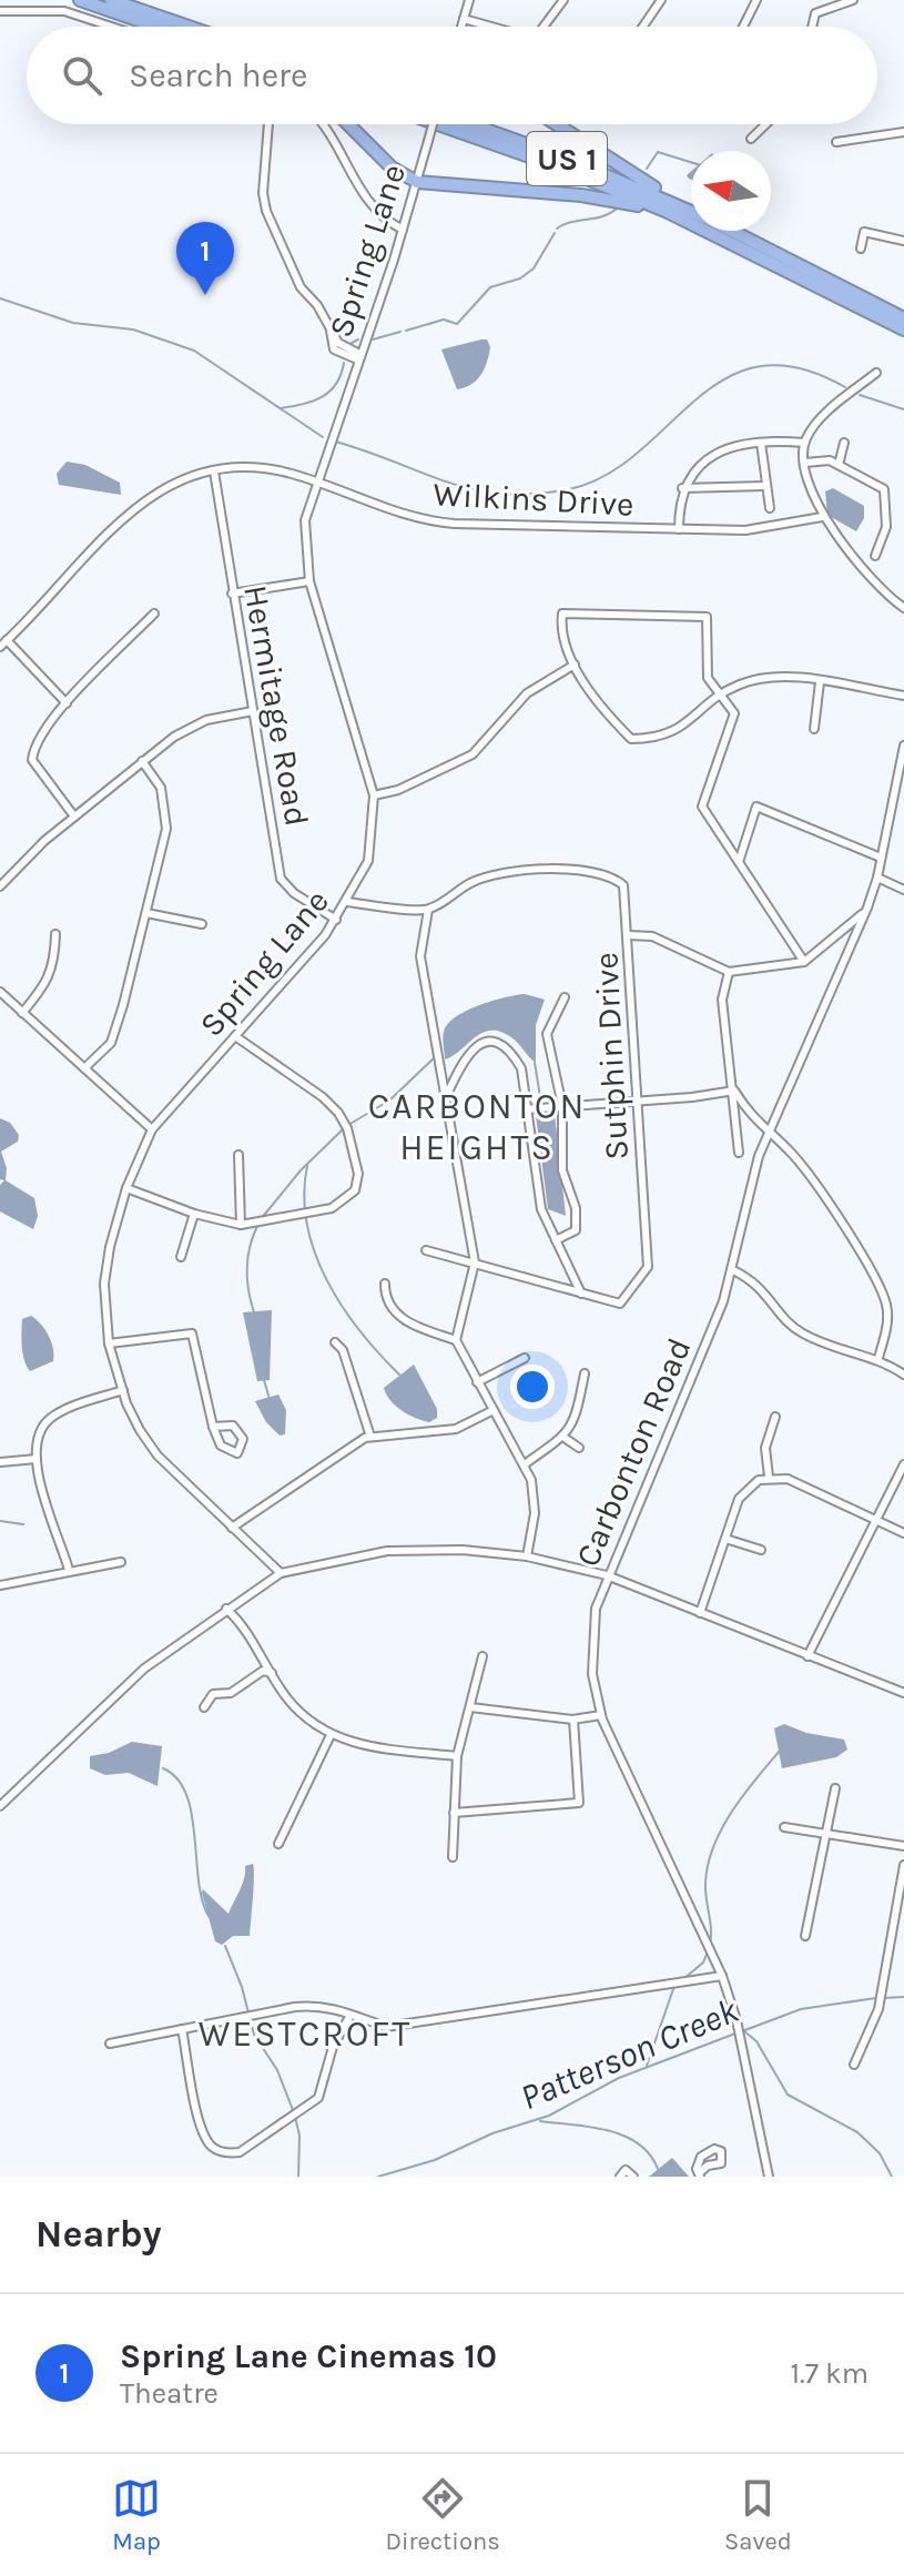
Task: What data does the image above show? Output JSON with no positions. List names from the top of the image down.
{
  "streets": {
    "highway": ["US 1"],
    "street": [
      "Spring Lane",
      "Wilkins Drive",
      "Hermitage Road",
      "Sutphin Drive",
      "Carbonton Road"
    ]
  },
  "crossings": [
    ["Spring Lane", "Wilkins Drive"],
    ["Spring Lane", "Hermitage Road"],
    ["Wilkins Drive", "Hermitage Road"]
  ],
  "districts": ["CARBONTON HEIGHTS", "WESTCROFT"],
  "water": ["Patterson Creek"],
  "north": "left",
  "page": {
    "search": "Search here",
    "pins": "1",
    "heading": "Nearby",
    "list": [
      {
        "mark": "1",
        "name": "Spring Lane Cinemas 10",
        "note": "Theatre",
        "value": "1.7 km"
      }
    ],
    "nav": ["Map", "Directions", "Saved"]
  }
}
